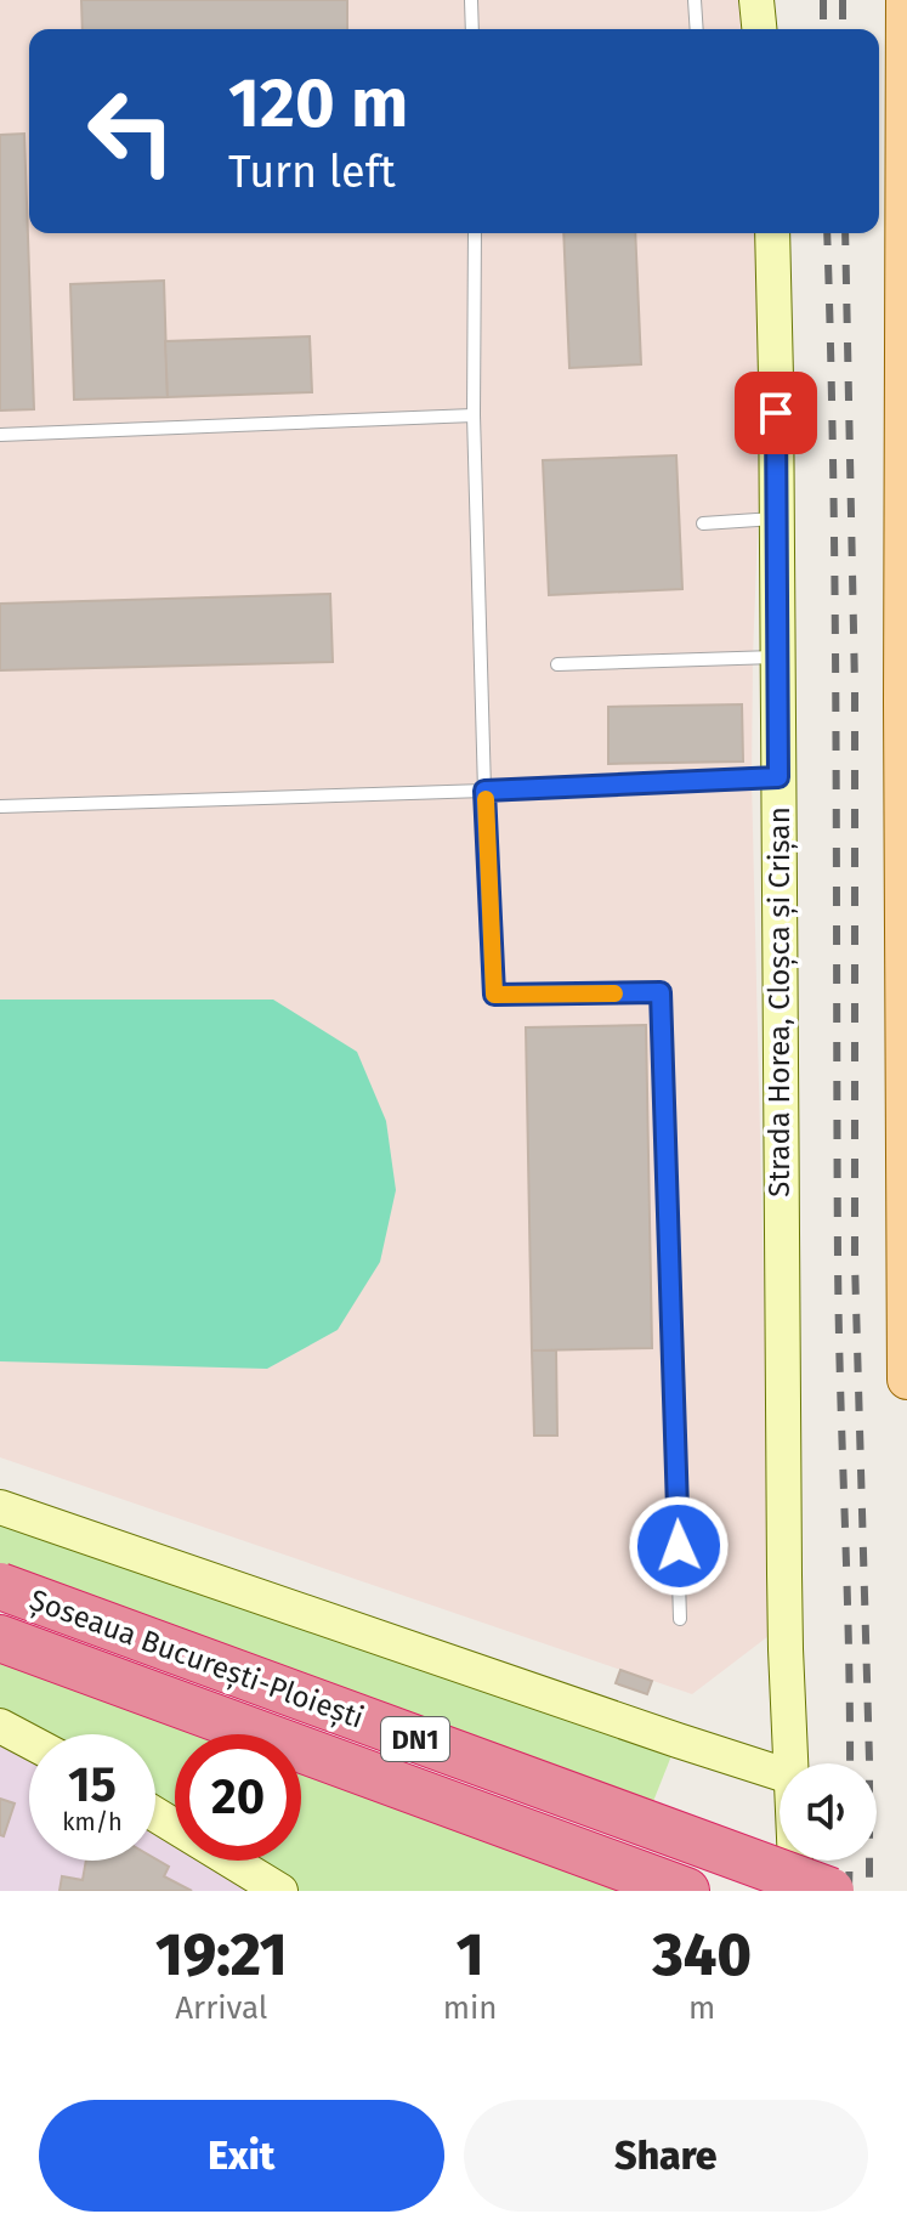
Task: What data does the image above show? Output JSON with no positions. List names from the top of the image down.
{
  "streets": {
    "highway": ["Șoseaua București-Ploiești", "DN1"],
    "street": ["Strada Horea, Cloșca și Crișan"]
  },
  "page": {
    "turn": ["120 m", "Turn left"],
    "speed": "15 km/h",
    "limit": "20",
    "eta": [
      "19:21",
      "Arrival",
      "1",
      "min",
      "340",
      "m"
    ],
    "buttons": ["Exit", "Share"]
  }
}
